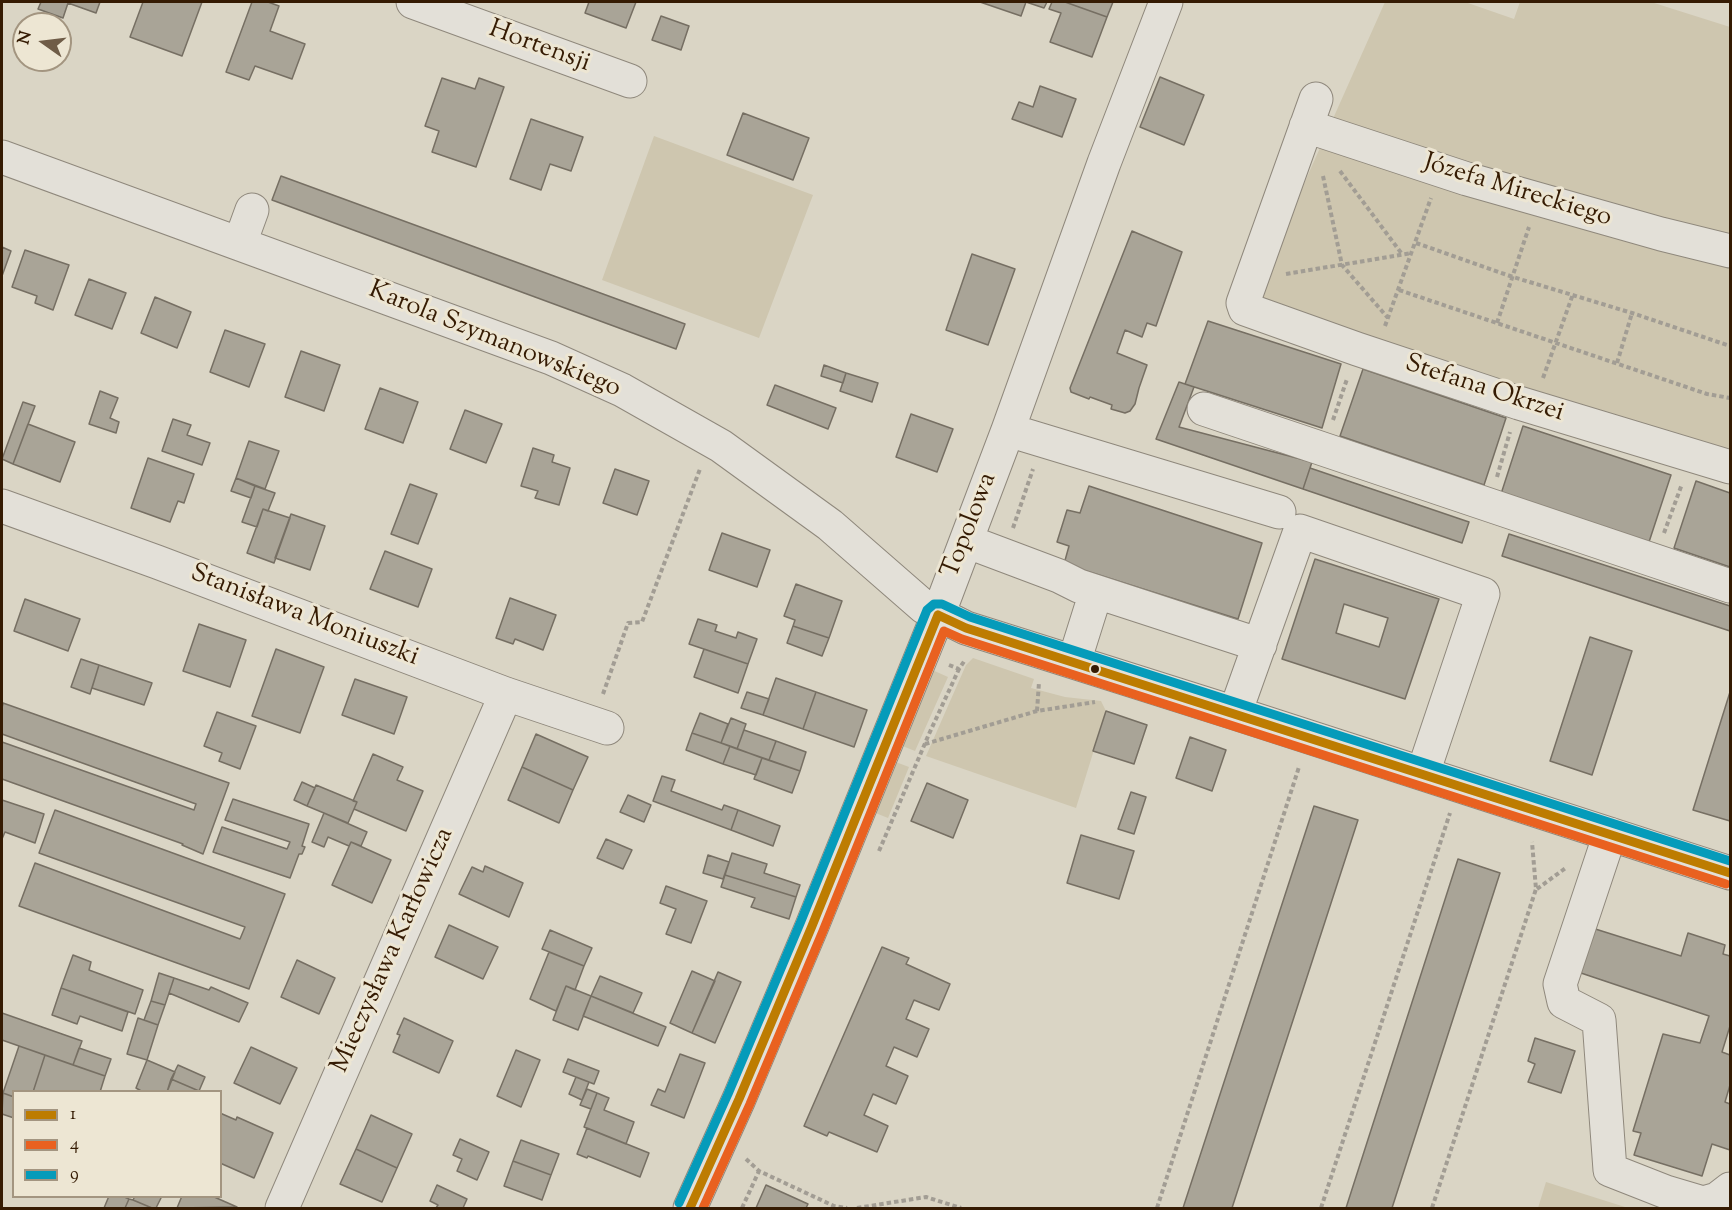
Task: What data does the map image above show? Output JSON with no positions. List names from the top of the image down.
{
  "streets": {
    "street": [
      "Hortensji",
      "Józefa Mireckiego",
      "Karola Szymanowskiego",
      "Stefana Okrzei",
      "Topolowa",
      "Stanisława Moniuszki",
      "Mieczysława Karłowicza"
    ]
  },
  "crossings": [
    ["Józefa Mireckiego", "Stefana Okrzei"],
    ["Karola Szymanowskiego", "Topolowa"],
    ["Stanisława Moniuszki", "Mieczysława Karłowicza"]
  ],
  "lines": ["transit line 9", "transit line 1", "transit line 4"],
  "legend": ["1", "4", "9"],
  "north": "left"
}
